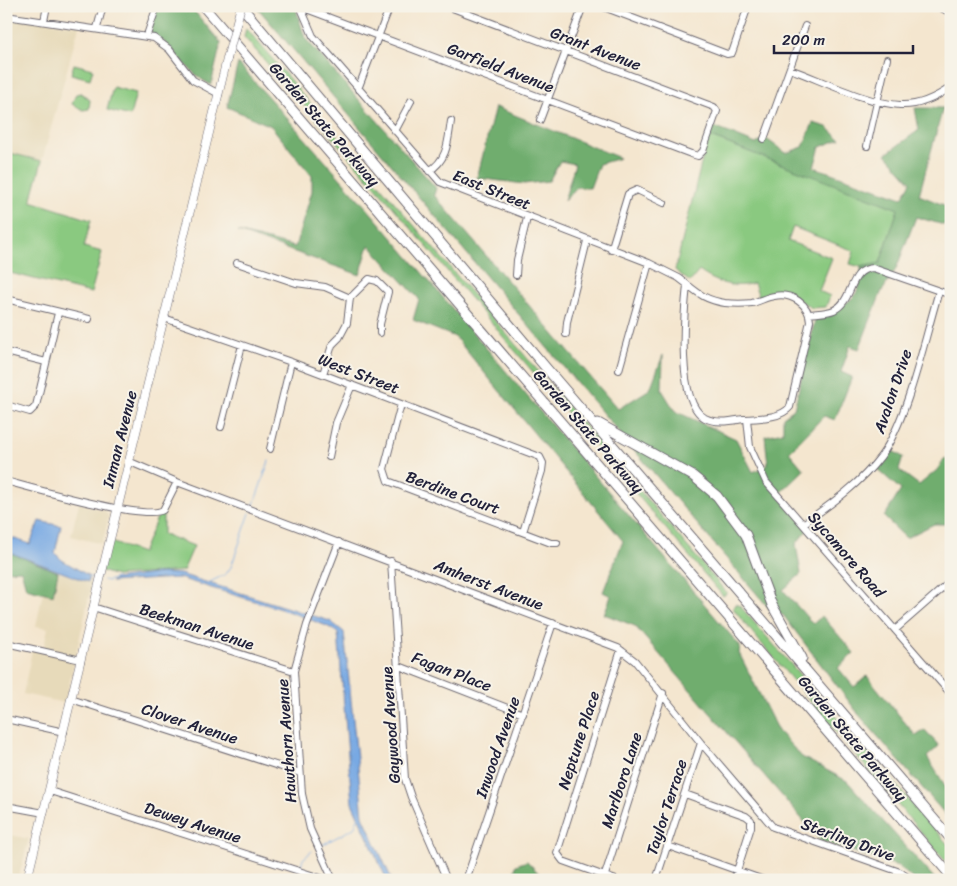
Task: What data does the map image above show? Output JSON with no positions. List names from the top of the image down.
{
  "streets": {
    "highway": ["Garden State Parkway"],
    "main road": ["Inman Avenue"],
    "street": [
      "Grant Avenue",
      "Garfield Avenue",
      "East Street",
      "West Street",
      "Avalon Drive",
      "Berdine Court",
      "Sycamore Road",
      "Amherst Avenue",
      "Beekman Avenue",
      "Fagan Place",
      "Clover Avenue",
      "Gaywood Avenue",
      "Neptune Place",
      "Hawthorn Avenue",
      "Inwood Avenue",
      "Marlboro Lane",
      "Taylor Terrace",
      "Dewey Avenue",
      "Sterling Drive"
    ]
  },
  "crossings": [
    ["Grant Avenue", "Garfield Avenue"],
    ["Garfield Avenue", "East Street"],
    ["Garden State Parkway", "Inman Avenue"],
    ["West Street", "Inman Avenue"],
    ["West Street", "Berdine Court"],
    ["Avalon Drive", "Sycamore Road"],
    ["Inman Avenue", "Amherst Avenue"],
    ["Inman Avenue", "Beekman Avenue"],
    ["Inman Avenue", "Clover Avenue"],
    ["Inman Avenue", "Dewey Avenue"],
    ["Amherst Avenue", "Gaywood Avenue"],
    ["Amherst Avenue", "Neptune Place"],
    ["Amherst Avenue", "Hawthorn Avenue"],
    ["Amherst Avenue", "Inwood Avenue"],
    ["Amherst Avenue", "Marlboro Lane"],
    ["Amherst Avenue", "Taylor Terrace"],
    ["Amherst Avenue", "Sterling Drive"],
    ["Beekman Avenue", "Hawthorn Avenue"],
    ["Fagan Place", "Gaywood Avenue"],
    ["Fagan Place", "Inwood Avenue"],
    ["Clover Avenue", "Hawthorn Avenue"],
    ["Neptune Place", "Marlboro Lane"]
  ],
  "scale_bar": "200 m"
}
